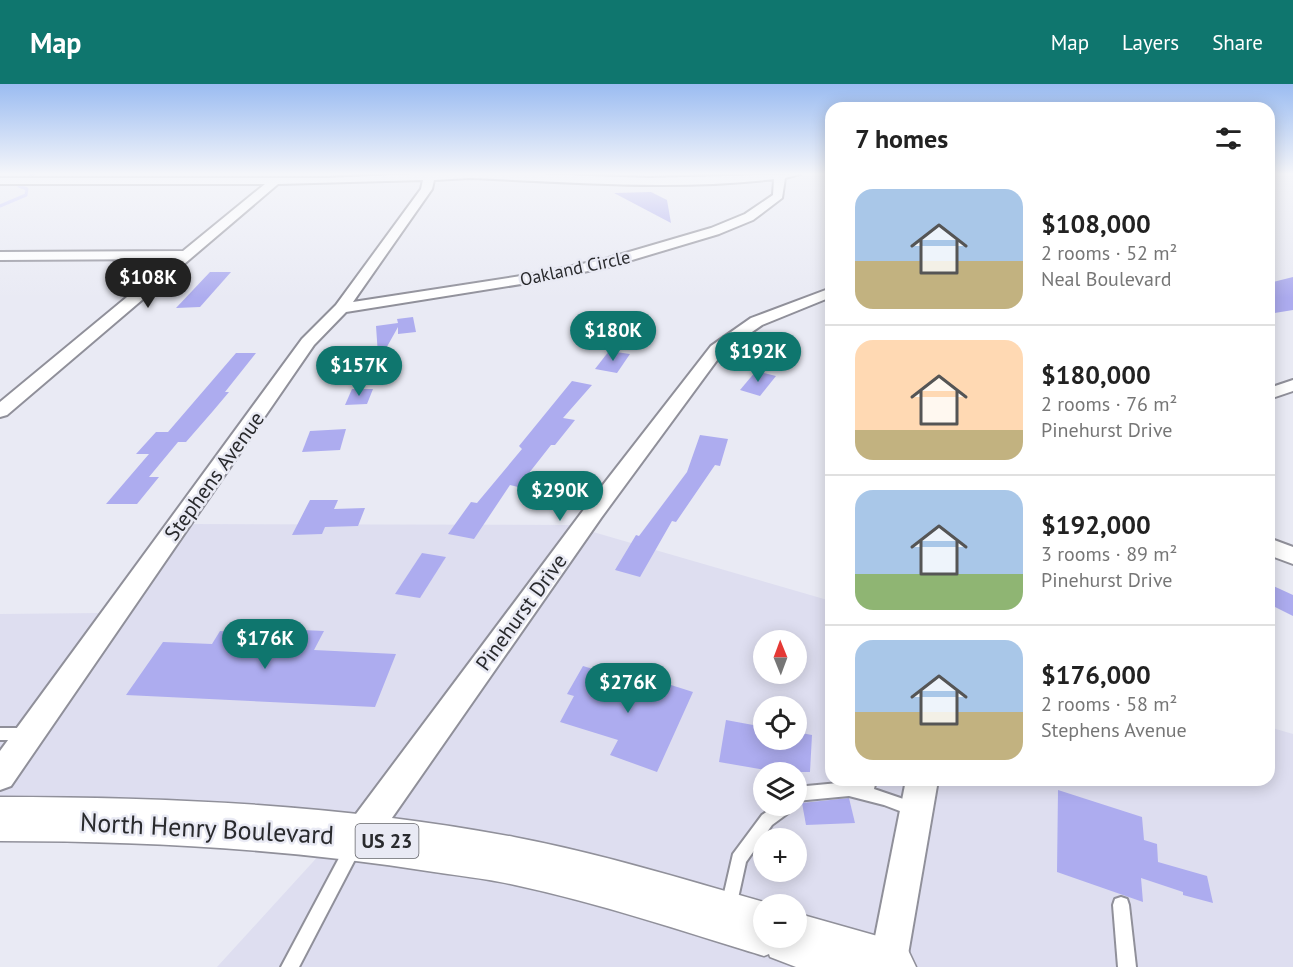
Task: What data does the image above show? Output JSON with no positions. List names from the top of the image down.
{
  "streets": {
    "highway": ["North Henry Boulevard", "US 23"],
    "street": ["Oakland Circle", "Stephens Avenue", "Pinehurst Drive"]
  },
  "crossings": [
    ["Oakland Circle", "Stephens Avenue"],
    ["Pinehurst Drive", "North Henry Boulevard"]
  ],
  "north": "top",
  "page": {
    "header": "Map",
    "nav": ["Map", "Layers", "Share"],
    "heading": "7 homes",
    "list": [
      {
        "name": "$108,000",
        "note": "2 rooms · 52 m² · Neal Boulevard"
      },
      {
        "name": "$180,000",
        "note": "2 rooms · 76 m² · Pinehurst Drive"
      },
      {
        "name": "$192,000",
        "note": "3 rooms · 89 m² · Pinehurst Drive"
      },
      {
        "name": "$176,000",
        "note": "2 rooms · 58 m² · Stephens Avenue"
      }
    ],
    "price": [
      "$108K",
      "$180K",
      "$192K",
      "$157K",
      "$290K",
      "$176K",
      "$276K"
    ],
    "map_buttons": ["+", "−"]
  }
}
